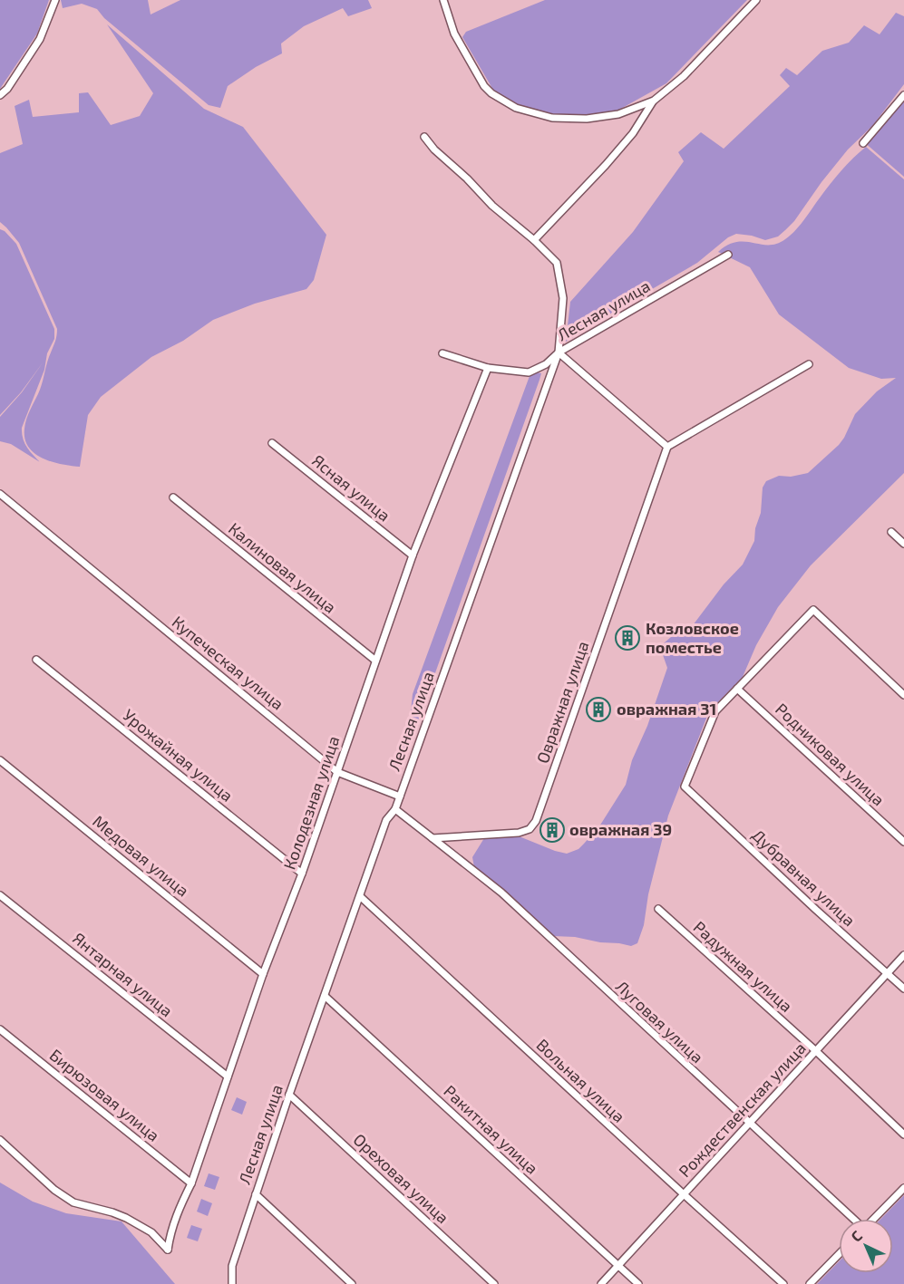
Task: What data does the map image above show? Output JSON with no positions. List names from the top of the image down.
{
  "streets": {
    "street": [
      "Лесная улица",
      "Ясная улица",
      "Калиновая улица",
      "Купеческая улица",
      "Овражная улица",
      "Родниковая улица",
      "Урожайная улица",
      "Колодезная улица",
      "Медовая улица",
      "Дубравная улица",
      "Радужная улица",
      "Янтарная улица",
      "Луговая улица",
      "Вольная улица",
      "Бирюзовая улица",
      "Рождественская улица",
      "Ракитная улица",
      "Ореховая улица"
    ]
  },
  "crossings": [
    ["Лесная улица", "Купеческая улица"],
    ["Лесная улица", "Вольная улица"],
    ["Лесная улица", "Ракитная улица"],
    ["Лесная улица", "Ореховая улица"],
    ["Ясная улица", "Колодезная улица"],
    ["Калиновая улица", "Колодезная улица"],
    ["Купеческая улица", "Колодезная улица"],
    ["Овражная улица", "Луговая улица"],
    ["Родниковая улица", "Дубравная улица"],
    ["Урожайная улица", "Колодезная улица"],
    ["Колодезная улица", "Медовая улица"],
    ["Колодезная улица", "Янтарная улица"],
    ["Колодезная улица", "Бирюзовая улица"],
    ["Дубравная улица", "Рождественская улица"],
    ["Радужная улица", "Рождественская улица"],
    ["Луговая улица", "Рождественская улица"],
    ["Вольная улица", "Рождественская улица"],
    ["Рождественская улица", "Ракитная улица"]
  ],
  "places": {
    "building": ["Козловское поместье", "овражная 31", "овражная 39"]
  },
  "north": "top left"
}
